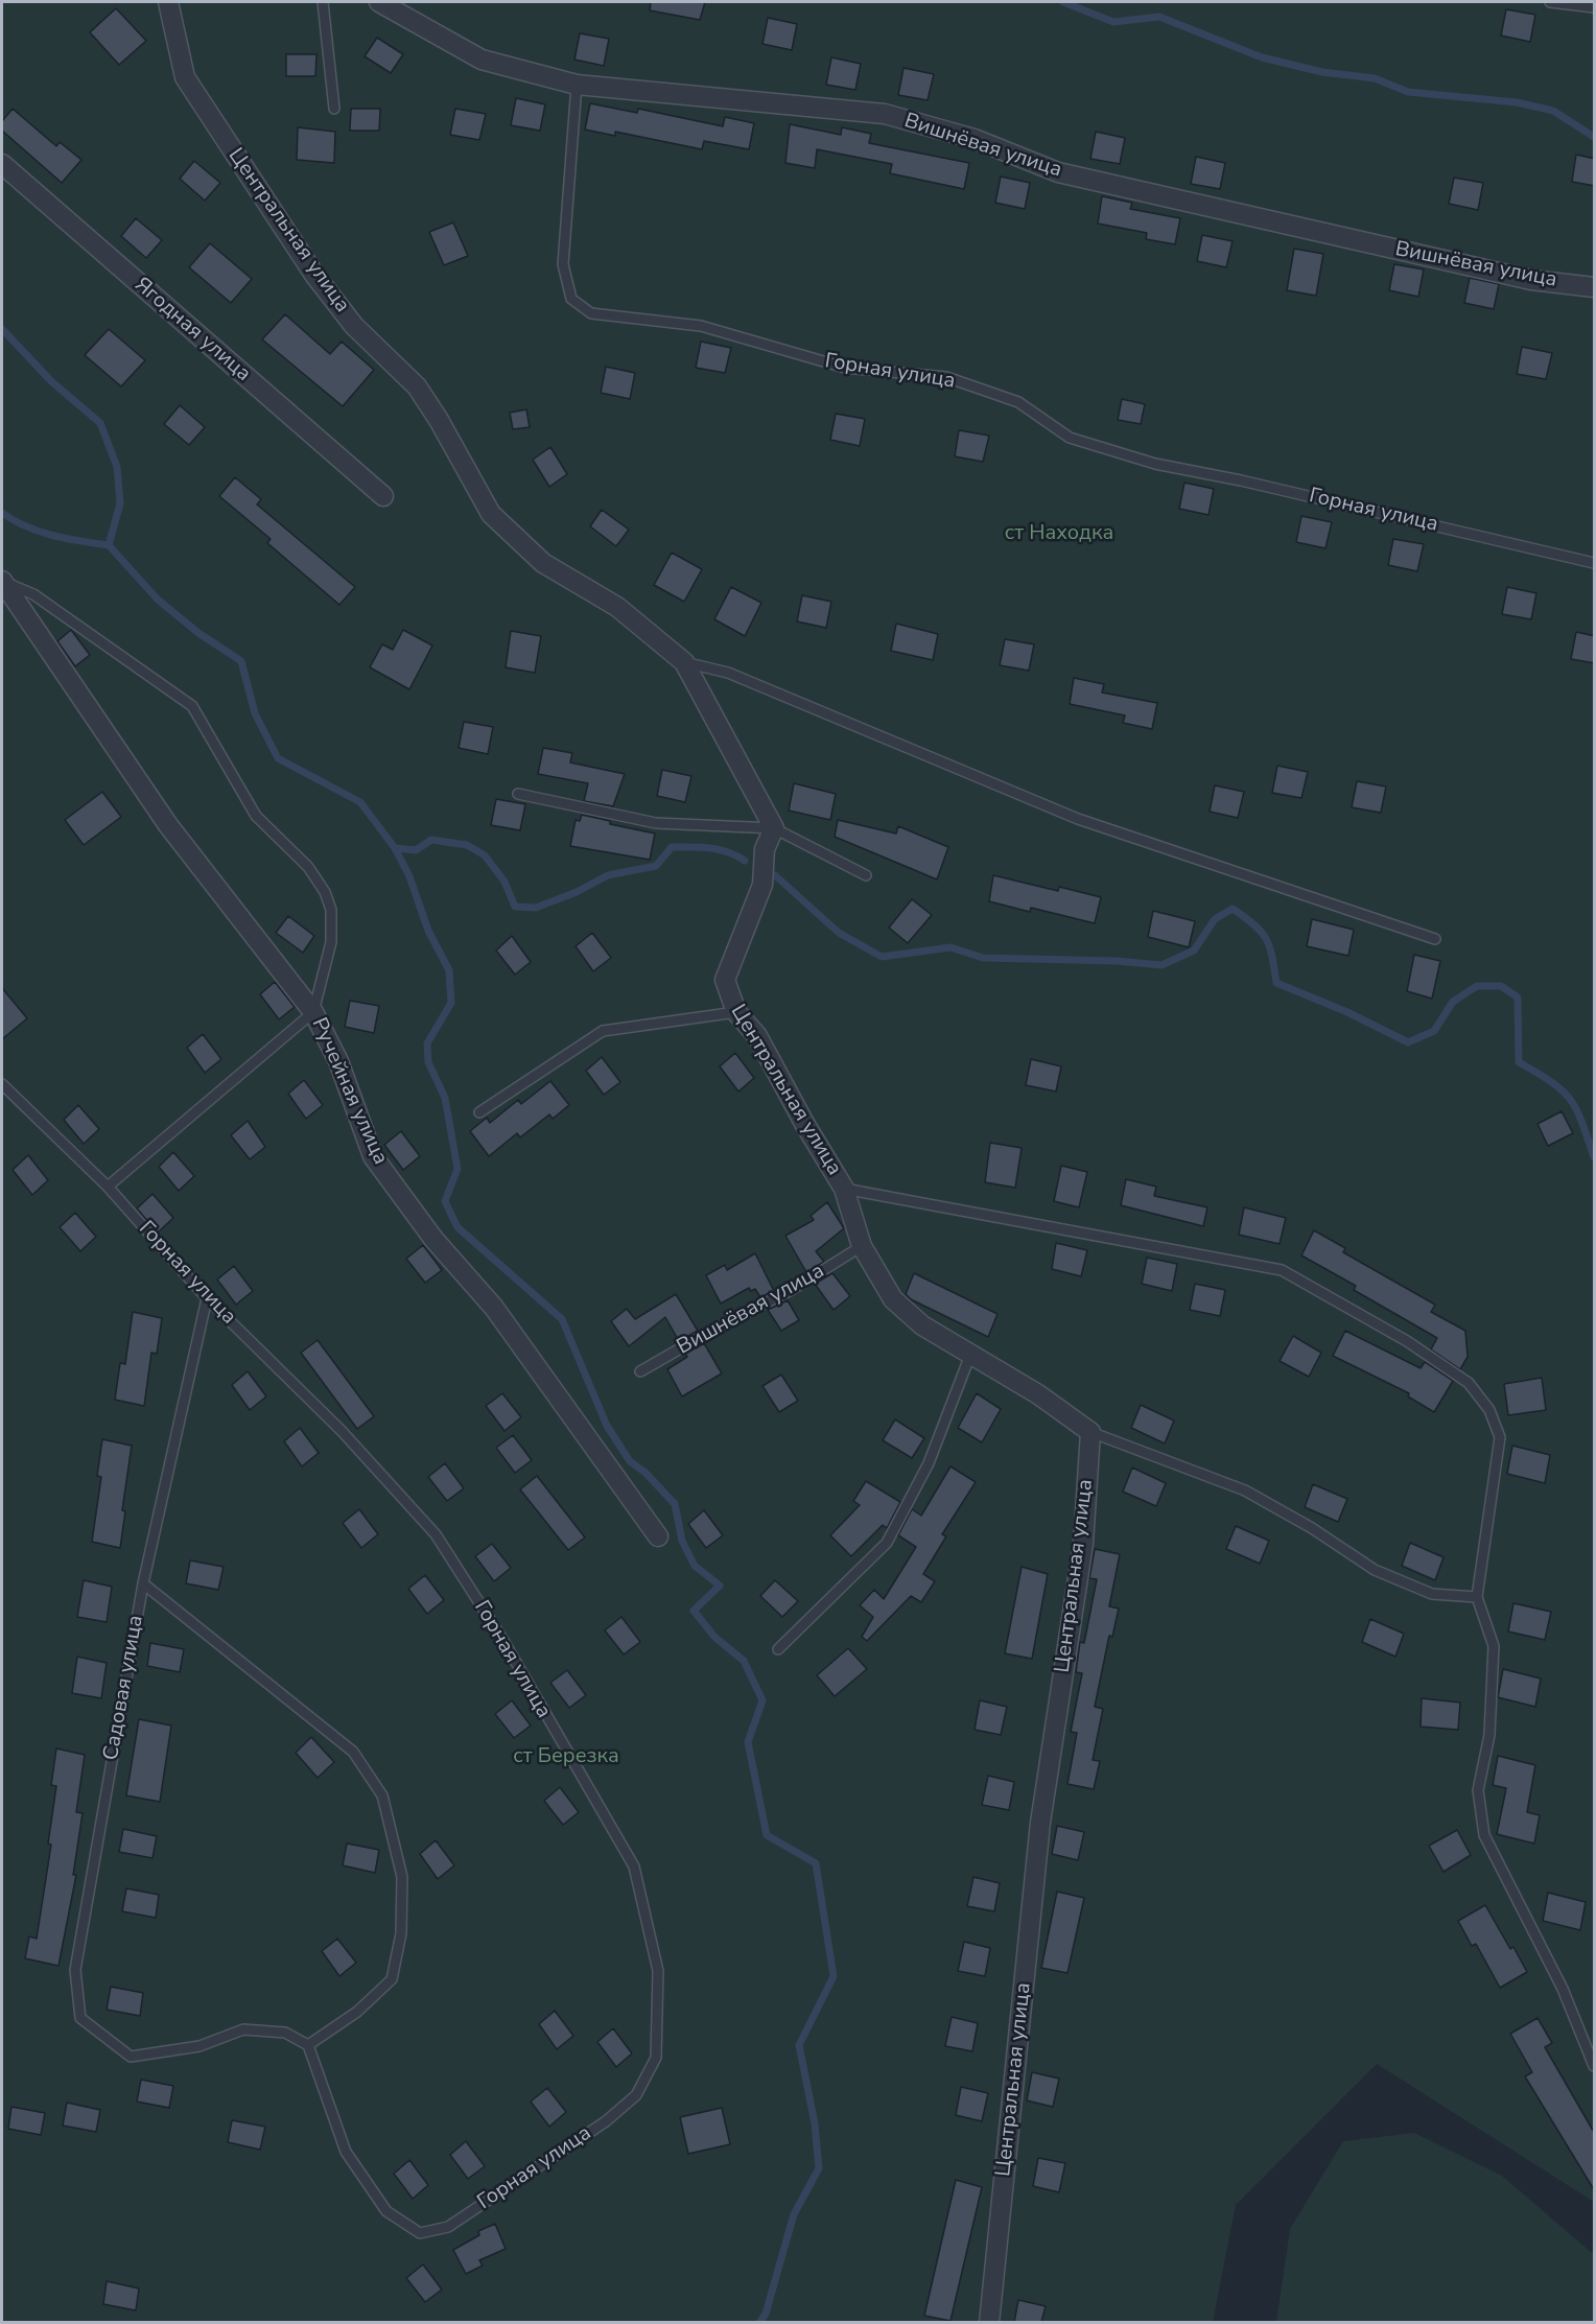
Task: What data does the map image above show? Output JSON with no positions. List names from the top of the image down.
{
  "streets": {
    "street": [
      "Вишнёвая улица",
      "Центральная улица",
      "Ягодная улица",
      "Ручейная улица"
    ],
    "lane": ["Горная улица", "Садовая улица"]
  },
  "crossings": [
    ["Вишнёвая улица", "Центральная улица"],
    ["Вишнёвая улица", "Горная улица"],
    ["Горная улица", "Садовая улица"]
  ],
  "parks": ["ст Находка", "ст Березка"]
}
